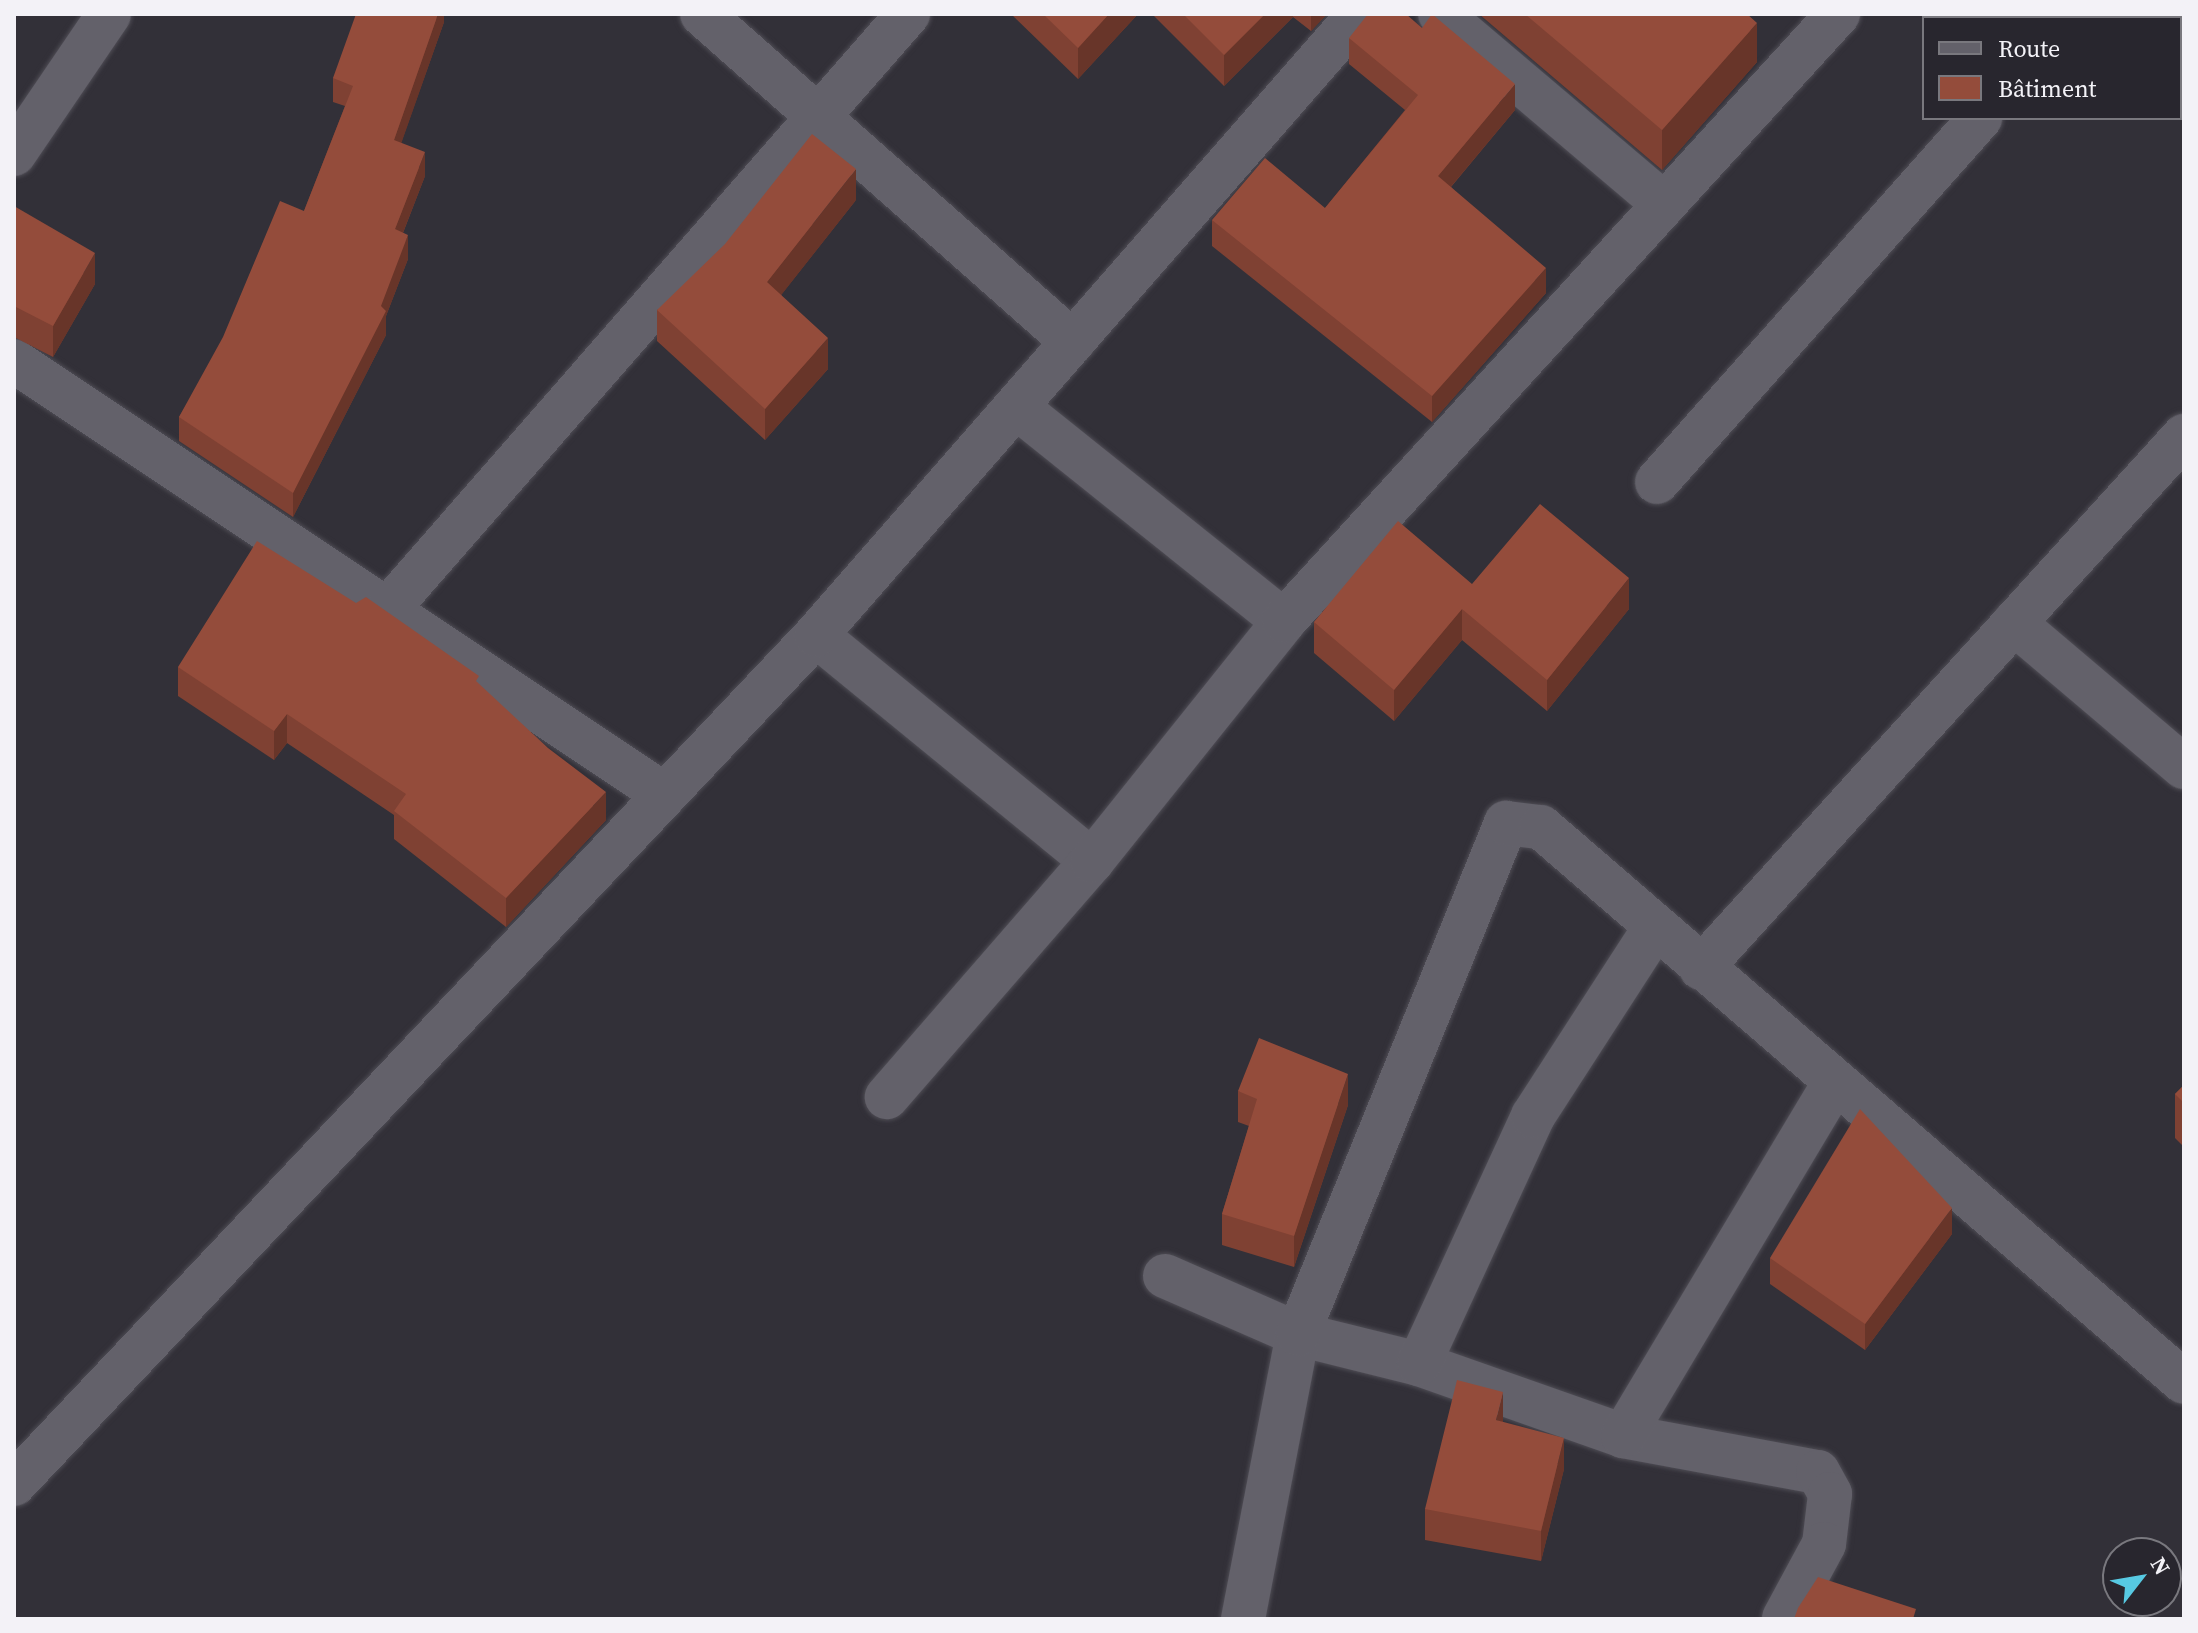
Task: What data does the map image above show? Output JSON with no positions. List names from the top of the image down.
{
  "legend": ["Route", "Bâtiment"],
  "north": "top right"
}
